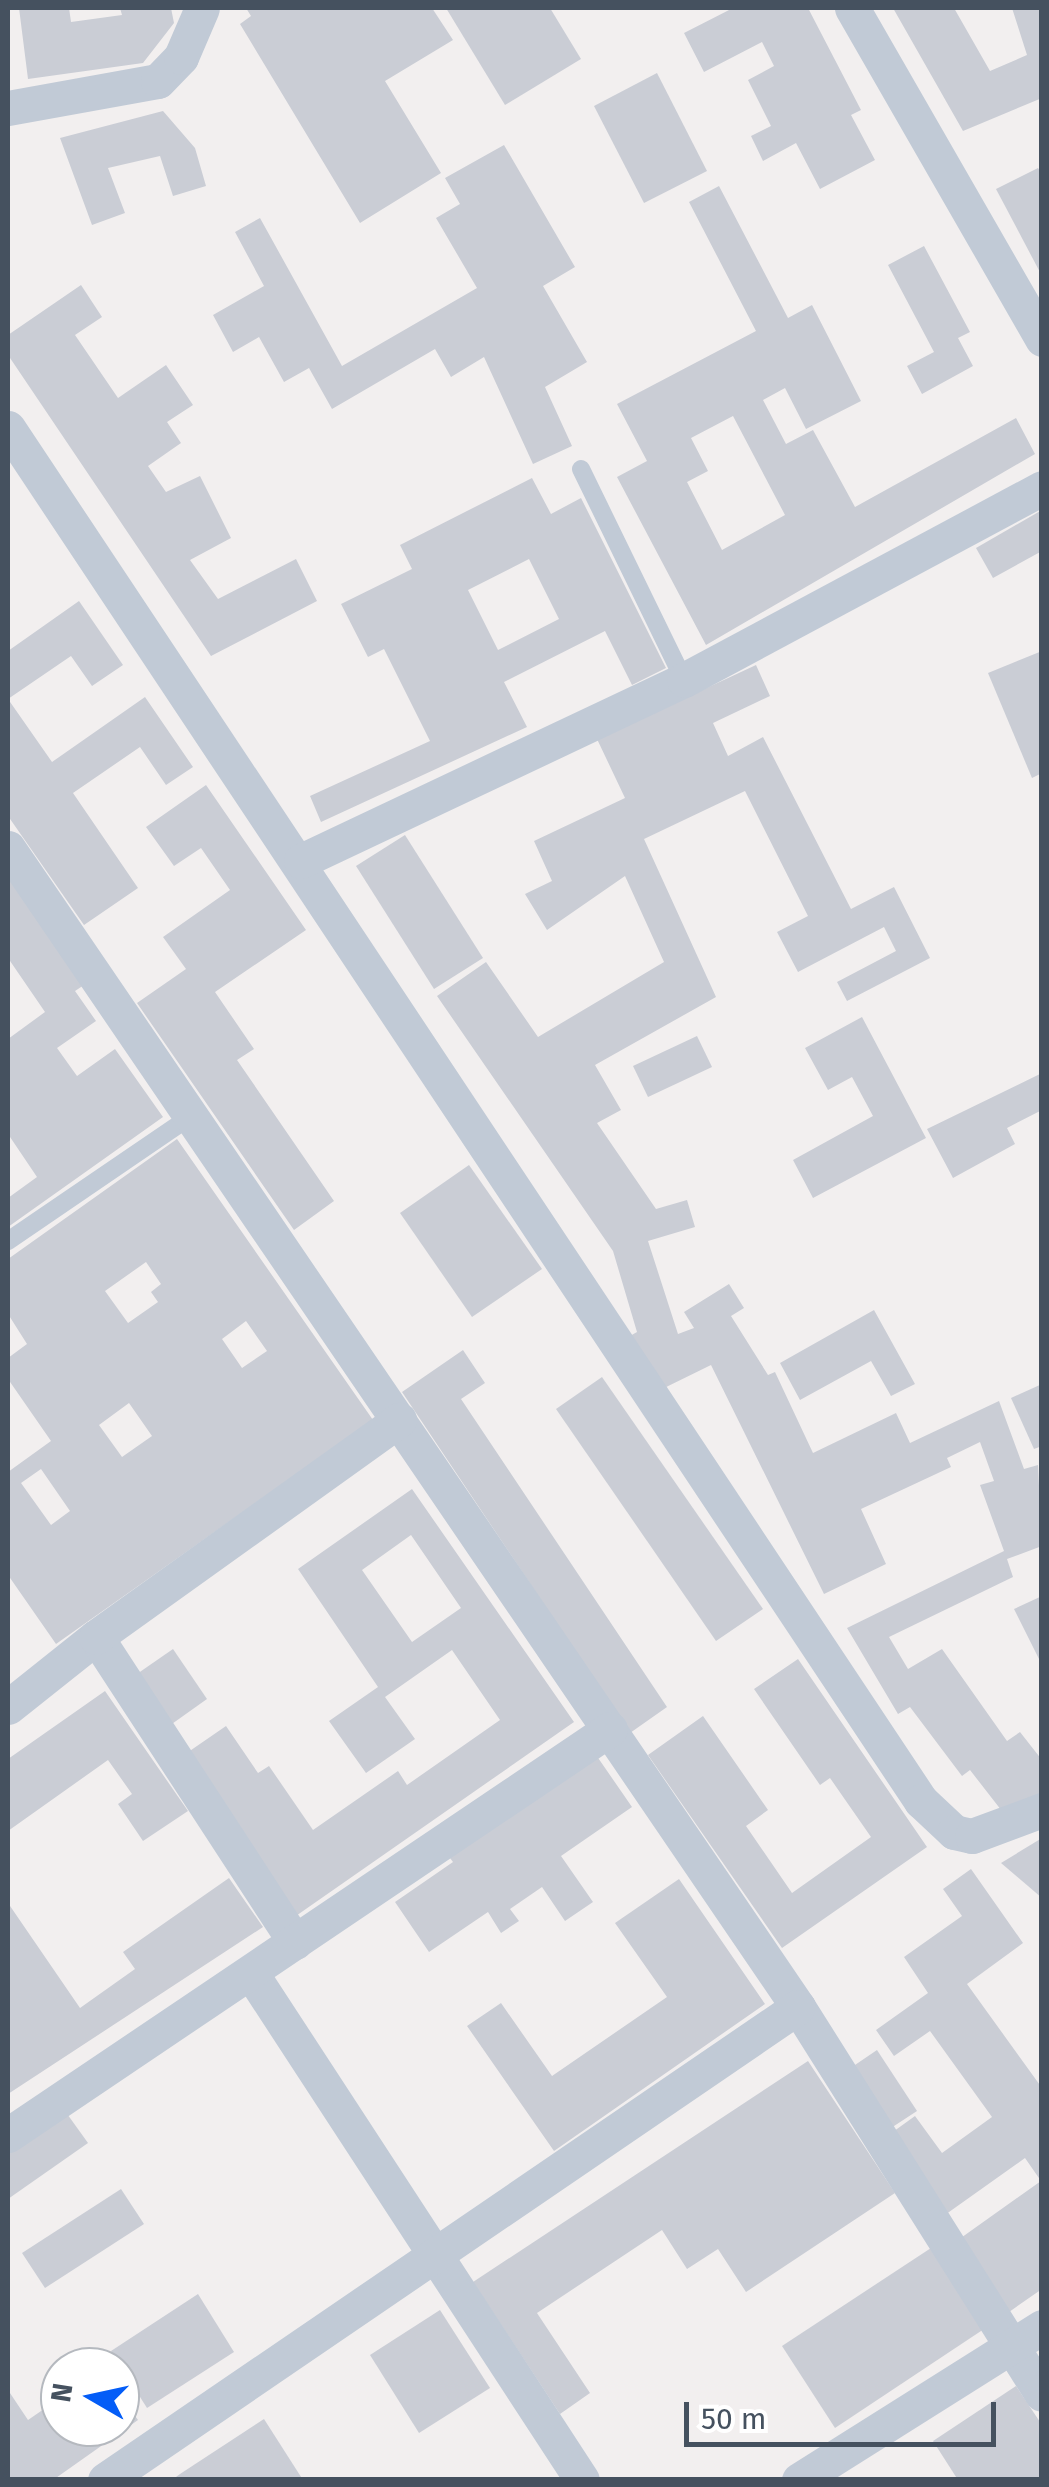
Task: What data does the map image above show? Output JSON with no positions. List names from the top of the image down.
{
  "scale_bar": "50 m",
  "north": "left"
}
